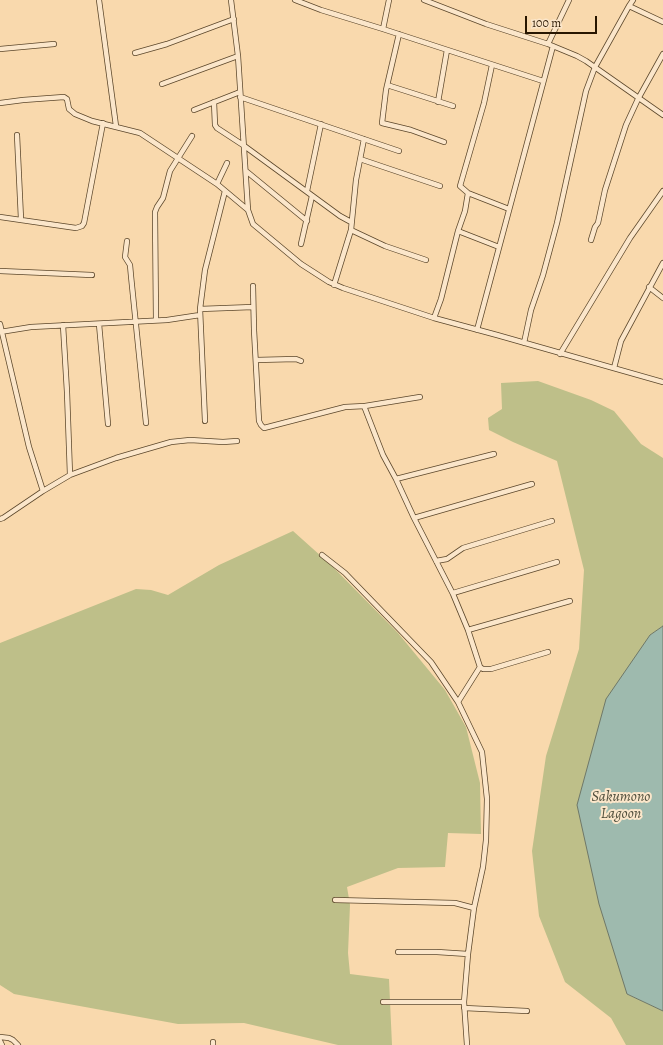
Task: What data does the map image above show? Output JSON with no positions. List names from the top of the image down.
{
  "water": ["Sakumono Lagoon"],
  "scale_bar": "100 m"
}
